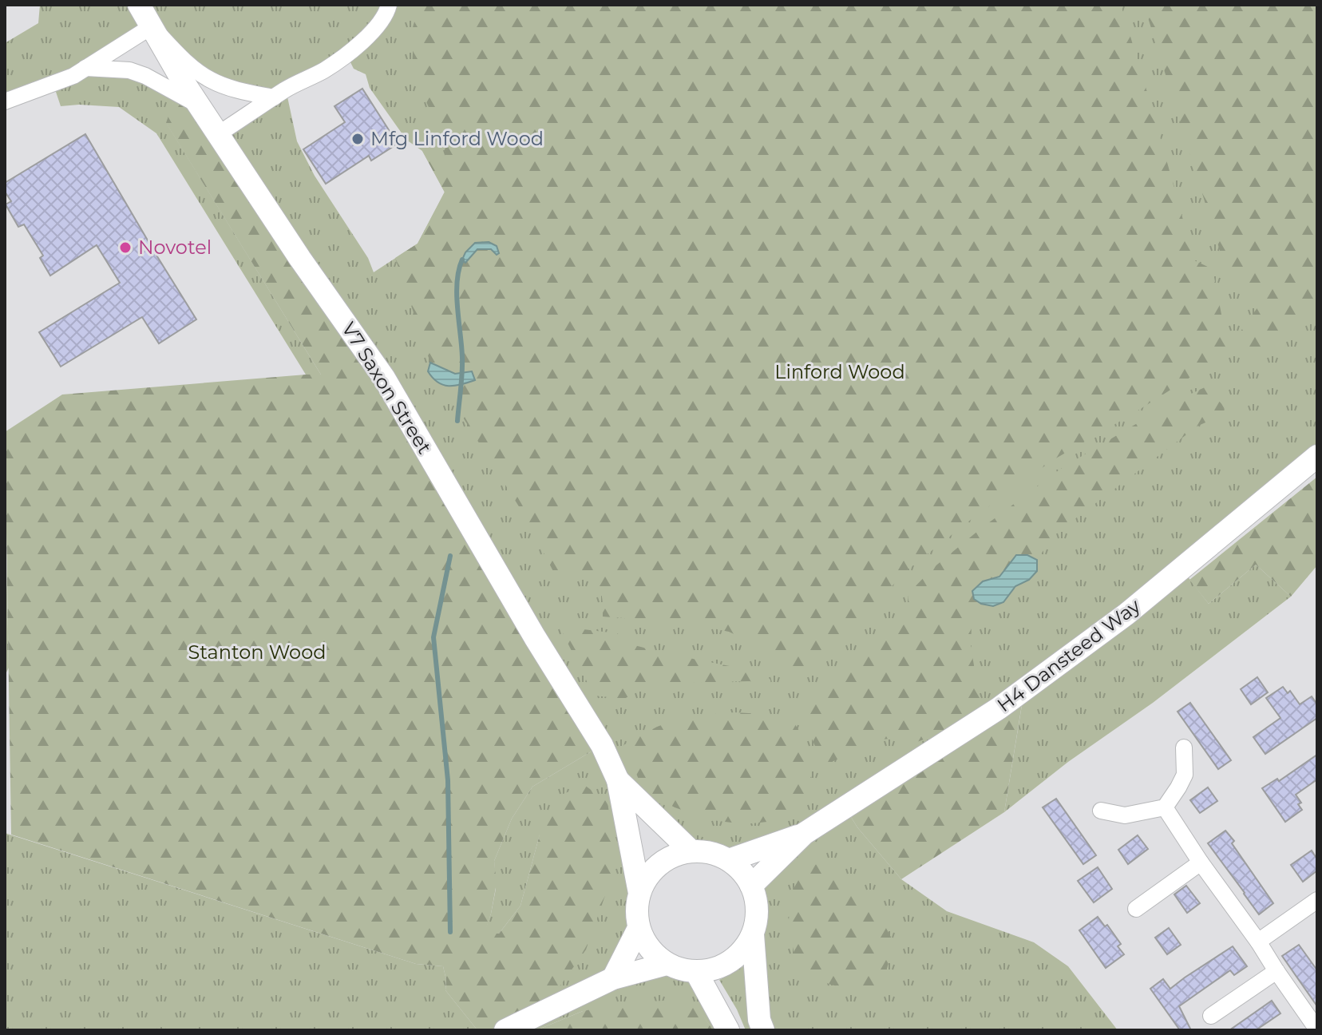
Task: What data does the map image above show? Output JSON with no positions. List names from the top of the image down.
{
  "streets": {
    "street": ["V7 Saxon Street", "H4 Dansteed Way"]
  },
  "crossings": [
    ["V7 Saxon Street", "H4 Dansteed Way"]
  ],
  "parks": ["Linford Wood", "Stanton Wood"],
  "places": ["Mfg Linford Wood", "Novotel"]
}
